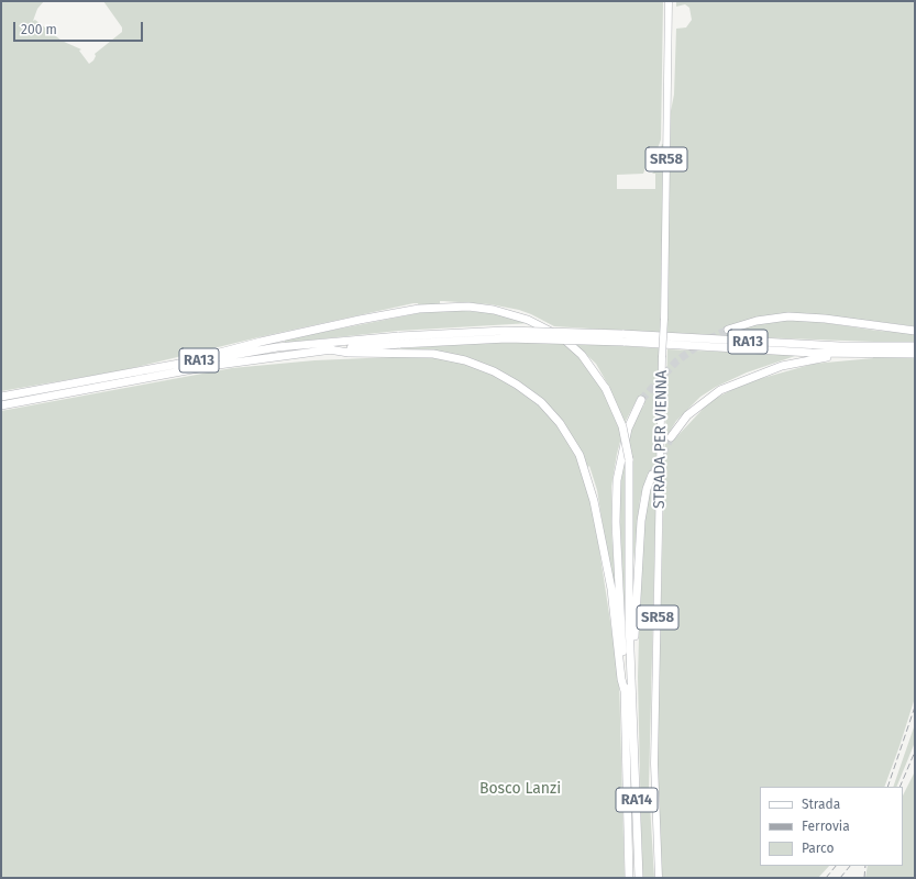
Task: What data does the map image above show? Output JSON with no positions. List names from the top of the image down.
{
  "streets": {
    "highway": ["RA13", "RA14"],
    "main road": ["SR58", "STRADA PER VIENNA"]
  },
  "parks": ["Bosco Lanzi"],
  "legend": ["Strada", "Ferrovia", "Parco"],
  "scale_bar": "200 m"
}
